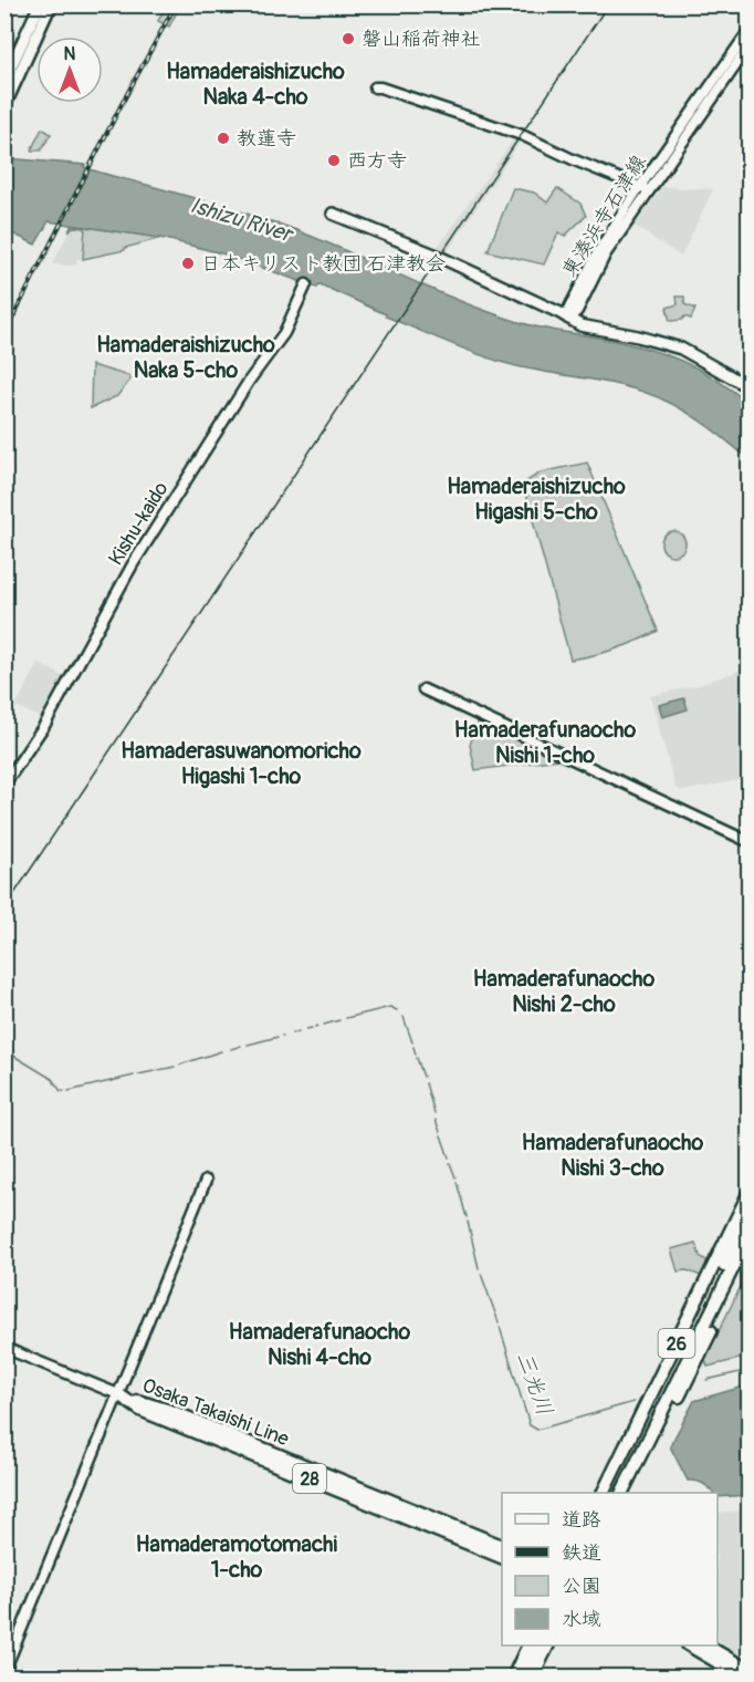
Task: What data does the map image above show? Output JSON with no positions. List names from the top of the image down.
{
  "streets": {
    "main road": ["26", "Osaka Takaishi Line", "28"],
    "street": ["東湊浜寺石津線", "Kishu-kaido"]
  },
  "districts": [
    "Hamaderaishizucho Naka 4-cho",
    "Hamaderaishizucho Naka 5-cho",
    "Hamaderaishizucho Higashi 5-cho",
    "Hamaderafunaocho Nishi 1-cho",
    "Hamaderasuwanomoricho Higashi 1-cho",
    "Hamaderafunaocho Nishi 2-cho",
    "Hamaderafunaocho Nishi 3-cho",
    "Hamaderafunaocho Nishi 4-cho",
    "Hamaderamotomachi 1-cho"
  ],
  "water": ["Ishizu River", "三光川"],
  "places": [
    "磐山稲荷神社",
    "教蓮寺",
    "西方寺",
    "日本キリスト教団 石津教会"
  ],
  "legend": [
    "道路",
    "鉄道",
    "公園",
    "水域"
  ],
  "north": "top"
}
